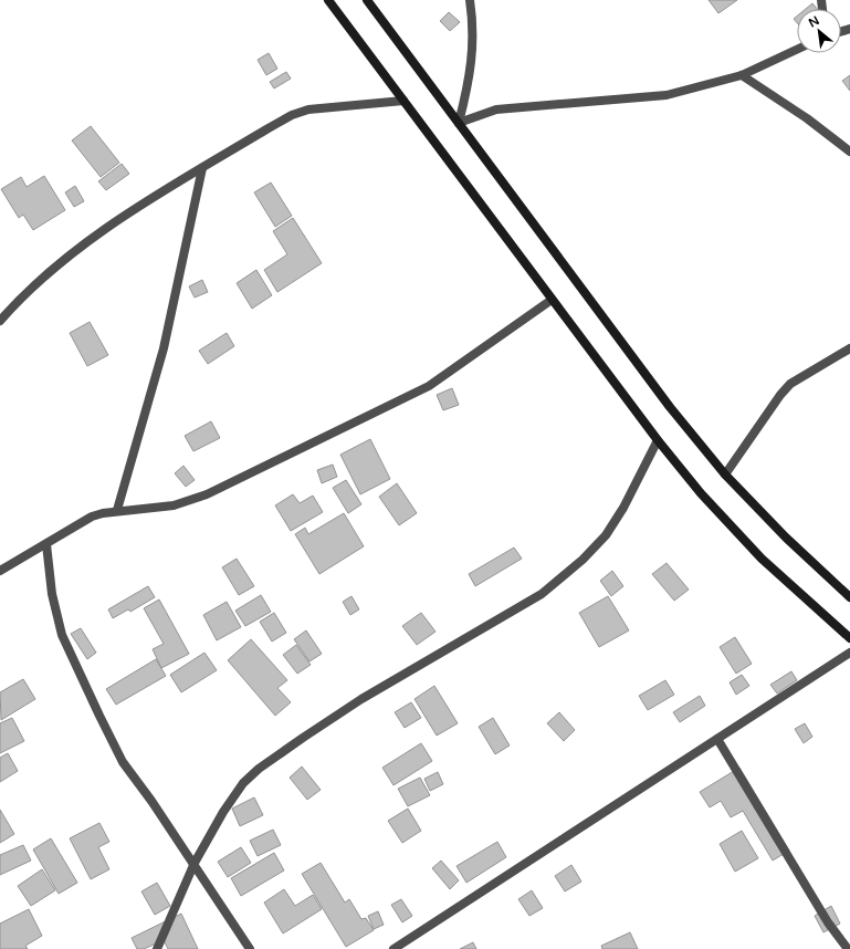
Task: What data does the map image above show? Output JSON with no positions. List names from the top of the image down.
{
  "north": "top left"
}
